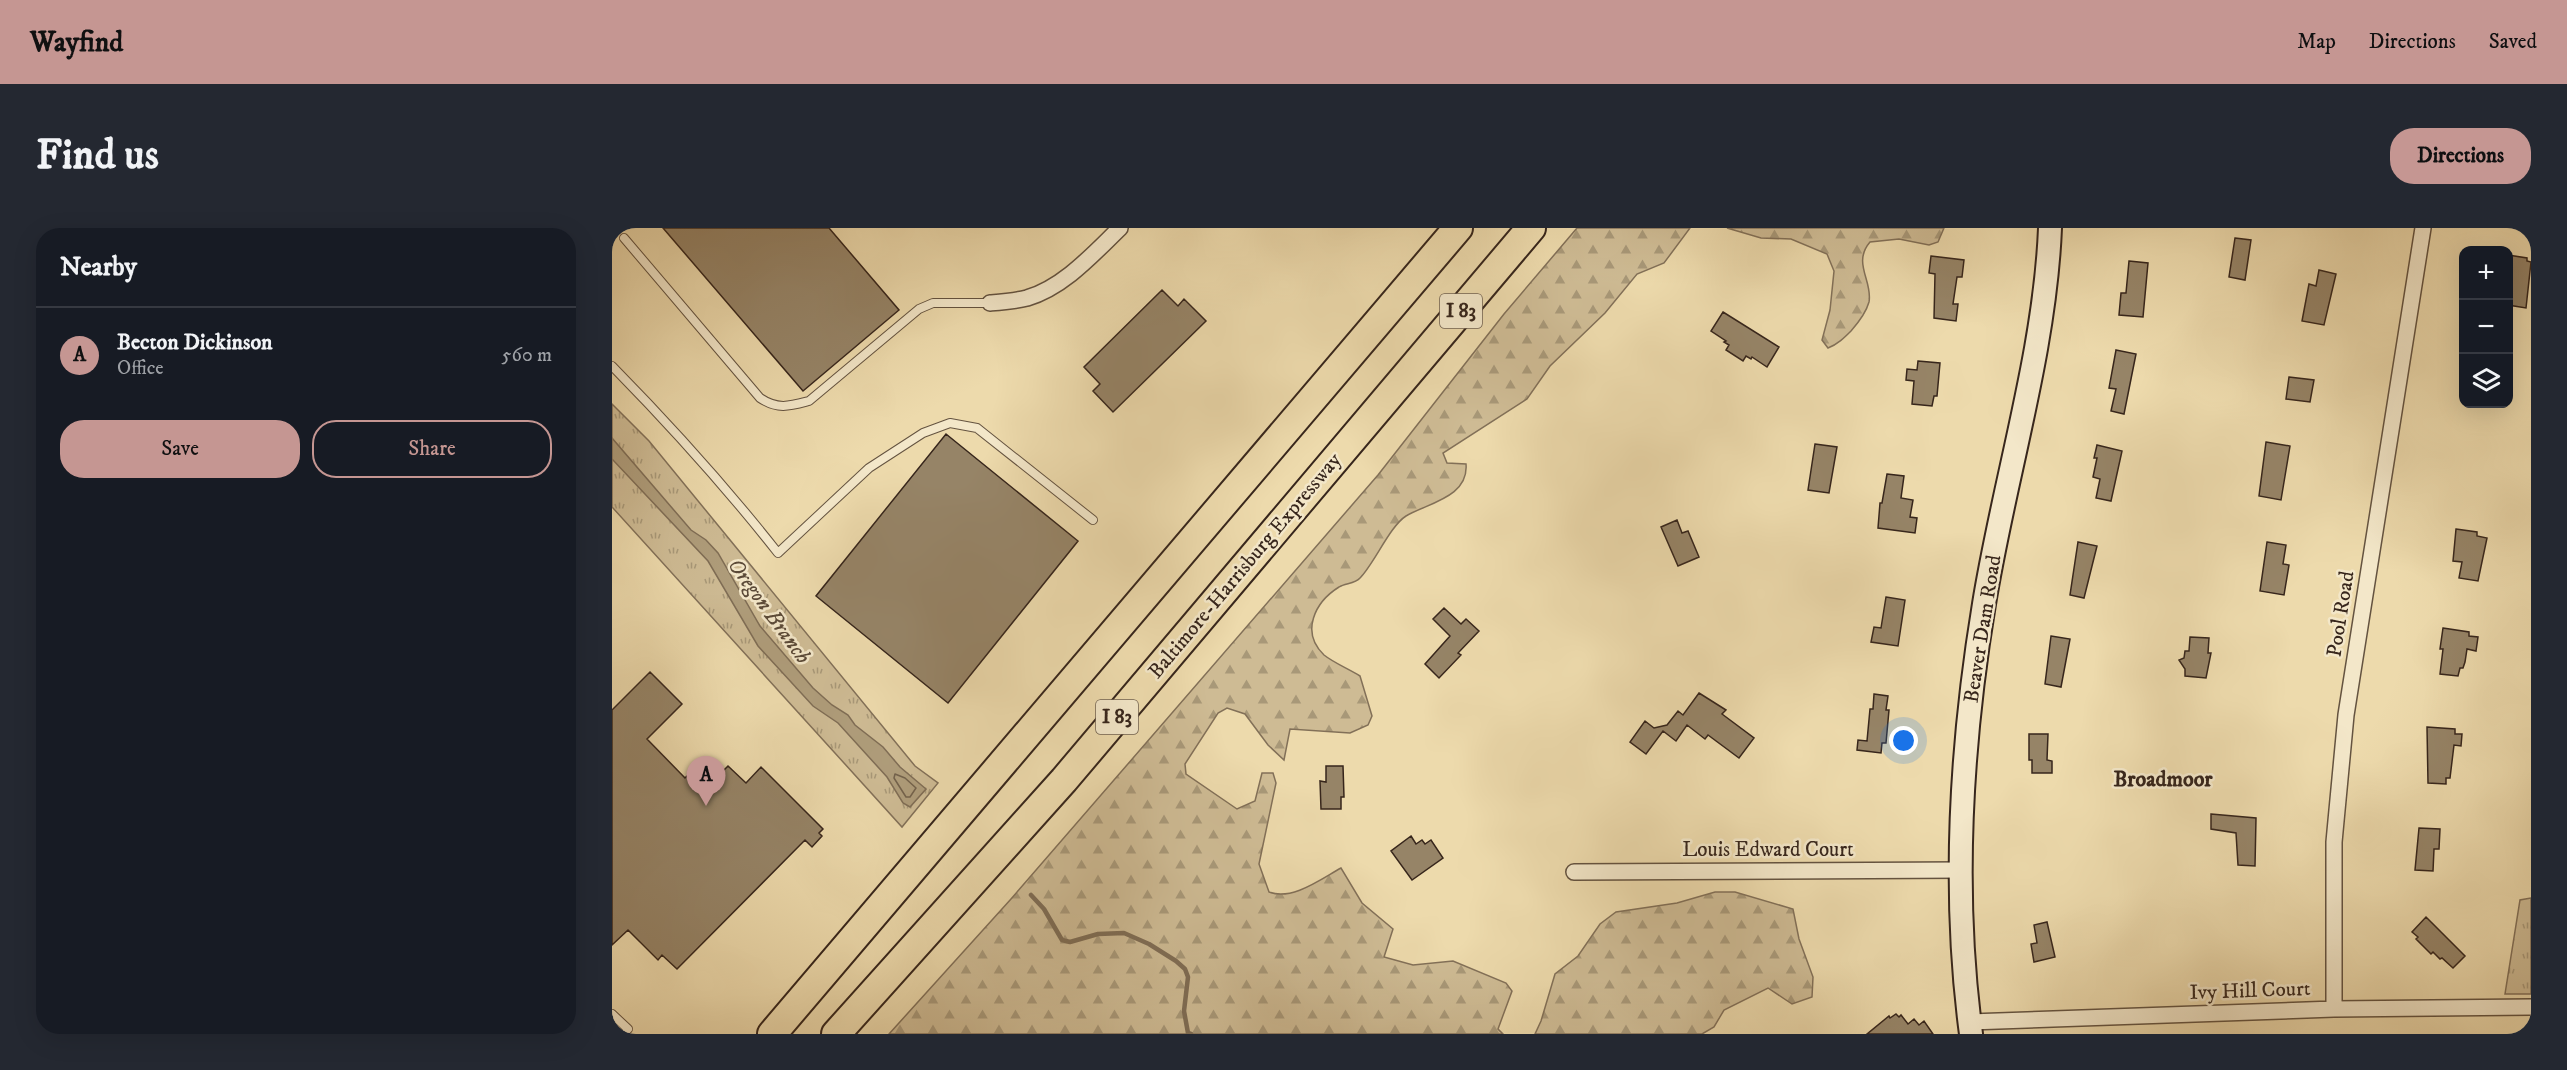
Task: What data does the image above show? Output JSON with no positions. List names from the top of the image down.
{
  "streets": {
    "highway": ["I 83", "Baltimore-Harrisburg Expressway"],
    "street": [
      "Pool Road",
      "Beaver Dam Road",
      "Louis Edward Court",
      "Ivy Hill Court"
    ]
  },
  "crossings": [
    ["Pool Road", "Ivy Hill Court"],
    ["Beaver Dam Road", "Louis Edward Court"],
    ["Beaver Dam Road", "Ivy Hill Court"]
  ],
  "districts": ["Broadmoor"],
  "water": ["Oregon Branch"],
  "page": {
    "header": "Wayfind",
    "nav": ["Map", "Directions", "Saved"],
    "buttons": [
      "Directions",
      ["Save", "Share"]
    ],
    "title": "Find us",
    "heading": "Nearby",
    "map_buttons": ["+", "−"],
    "list": [
      {
        "mark": "A",
        "name": "Becton Dickinson",
        "note": "Office",
        "value": "560 m"
      }
    ],
    "pins": "A"
  }
}
